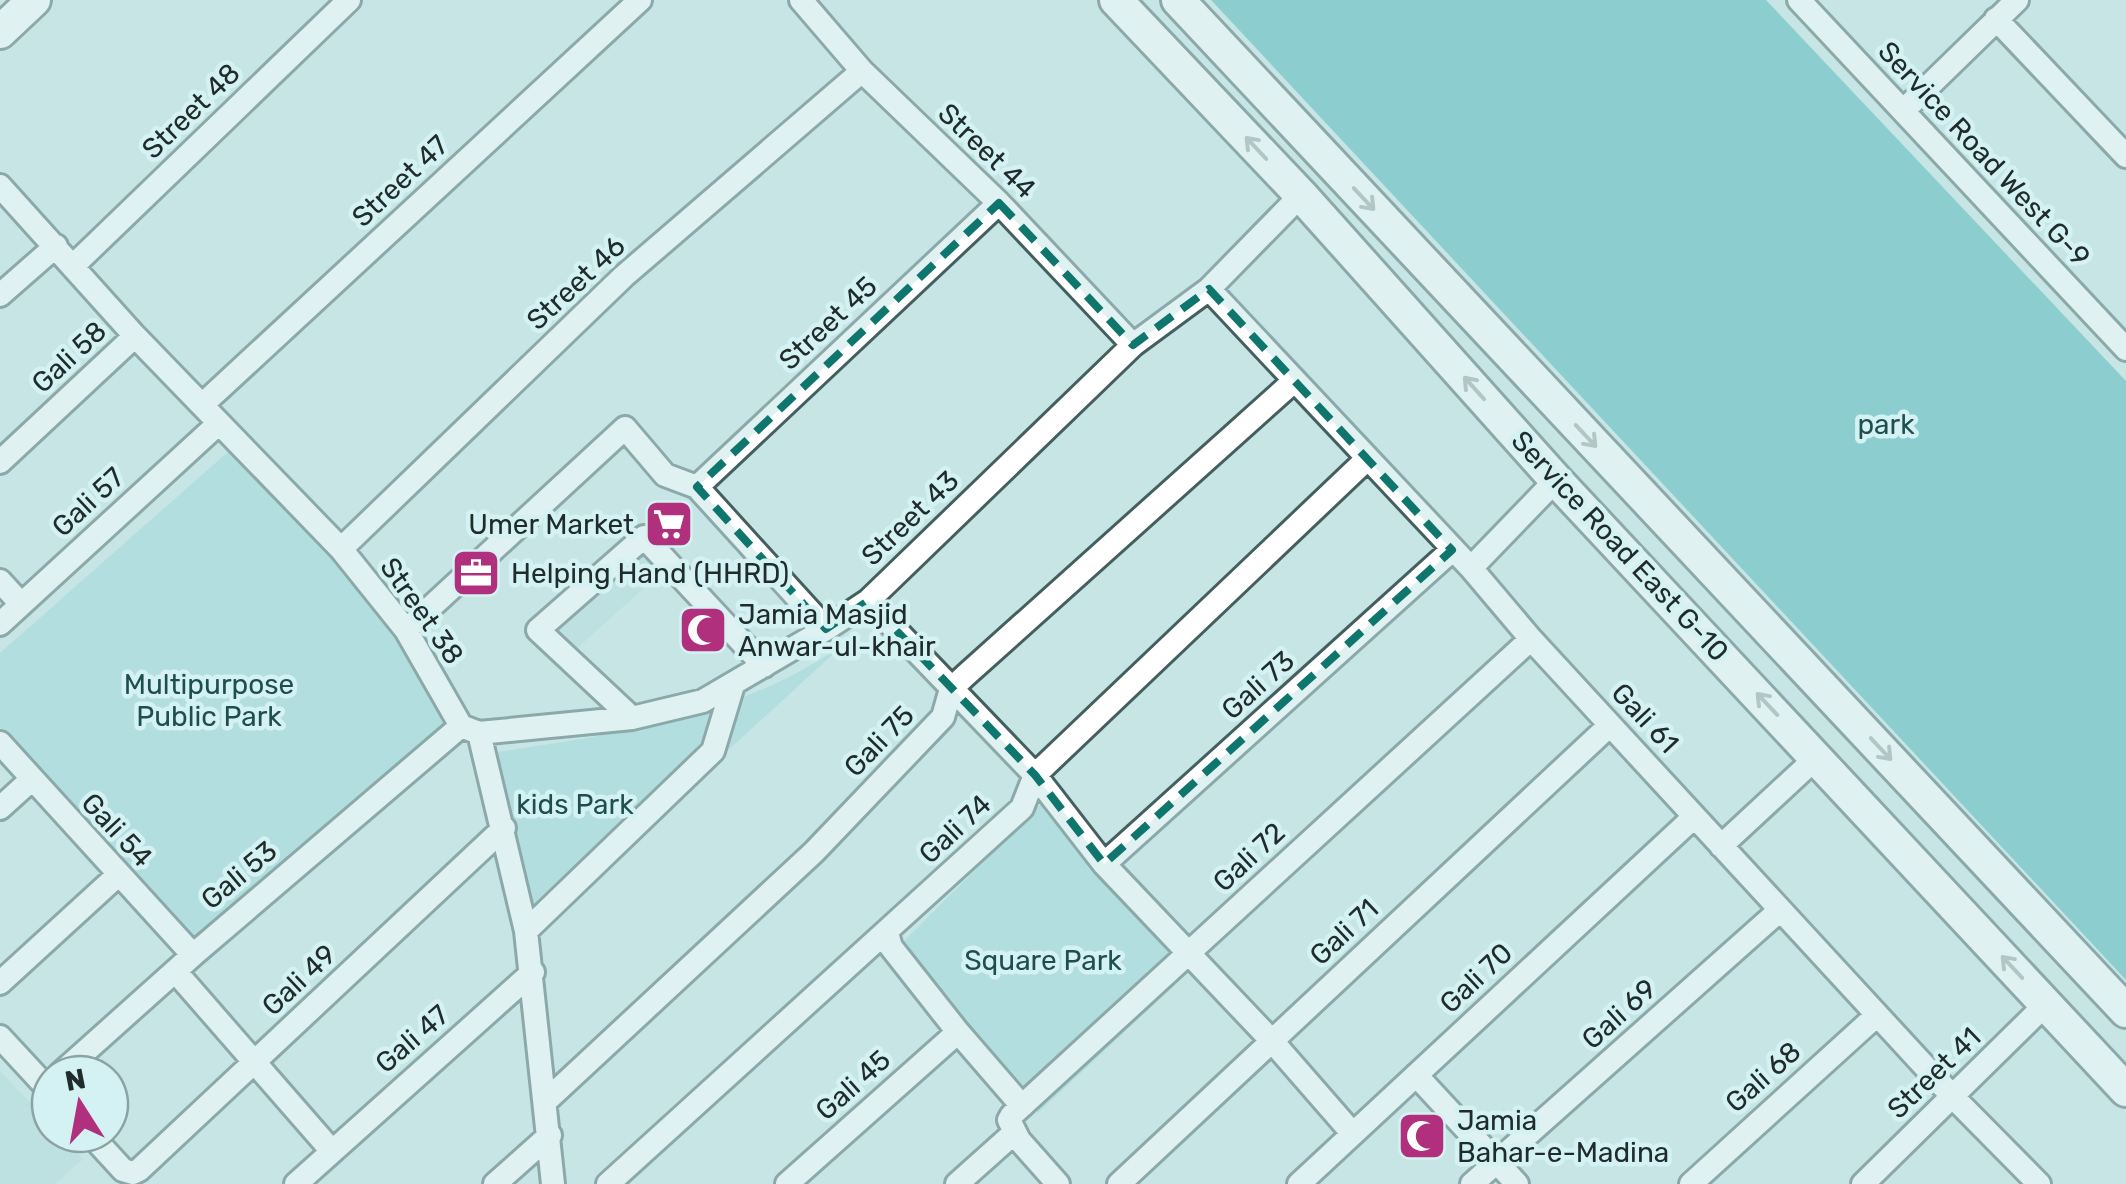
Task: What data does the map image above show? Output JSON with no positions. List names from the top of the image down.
{
  "streets": {
    "main road": ["Service Road East G-10"],
    "street": [
      "Street 48",
      "Street 44",
      "Service Road West G-9",
      "Street 47",
      "Street 46",
      "Street 45",
      "Gali 58",
      "Gali 57",
      "Street 43",
      "Street 38",
      "Gali 73",
      "Gali 61",
      "Gali 75",
      "Gali 74",
      "Gali 54",
      "Gali 72",
      "Gali 53",
      "Gali 71",
      "Gali 70",
      "Gali 49",
      "Gali 69",
      "Gali 47",
      "Street 41",
      "Gali 68",
      "Gali 45"
    ]
  },
  "crossings": [
    ["Street 48", "Street 38"],
    ["Street 44", "Street 46"],
    ["Street 44", "Street 45"],
    ["Street 44", "Street 43"],
    ["Street 47", "Street 38"],
    ["Street 46", "Street 38"],
    ["Gali 58", "Street 38"],
    ["Gali 57", "Street 38"],
    ["Street 43", "Service Road East G-10"],
    ["Street 43", "Street 38"],
    ["Street 43", "Gali 61"],
    ["Street 43", "Gali 53"],
    ["Service Road East G-10", "Street 41"],
    ["Street 38", "Gali 75"],
    ["Street 38", "Gali 53"],
    ["Street 38", "Gali 49"],
    ["Street 38", "Gali 47"],
    ["Gali 73", "Gali 61"],
    ["Gali 61", "Gali 75"],
    ["Gali 61", "Gali 74"],
    ["Gali 61", "Gali 72"],
    ["Gali 61", "Gali 71"],
    ["Gali 61", "Gali 70"],
    ["Gali 61", "Gali 69"],
    ["Gali 61", "Street 41"],
    ["Gali 61", "Gali 68"],
    ["Gali 54", "Gali 53"],
    ["Gali 54", "Gali 49"],
    ["Gali 54", "Gali 47"]
  ],
  "parks": [
    "park",
    "Multipurpose Public Park",
    "kids Park",
    "Square Park"
  ],
  "places": {
    "supermarket": ["Umer Market"],
    "office": ["Helping Hand (HHRD)"],
    "mosque": ["Jamia Masjid Anwar-ul-khair", "Jamia Bahar-e-Madina"]
  },
  "north": "top"
}
